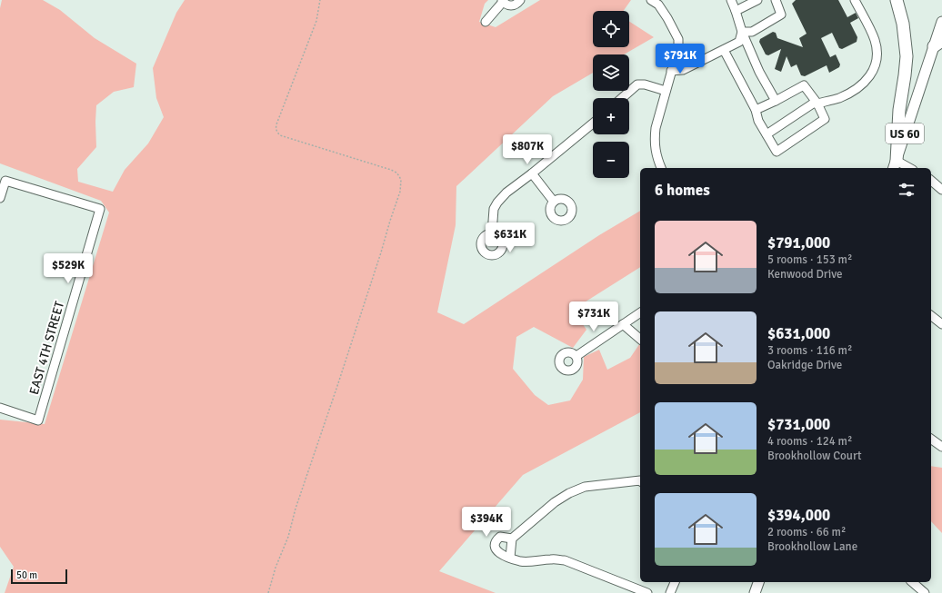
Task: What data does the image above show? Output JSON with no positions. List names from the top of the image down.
{
  "streets": {
    "main road": ["US 60"],
    "street": ["EAST 4TH STREET"]
  },
  "scale_bar": "50 m",
  "page": {
    "map_buttons": ["+", "−"],
    "price": [
      "$791K",
      "$807K",
      "$631K",
      "$529K",
      "$731K",
      "$394K"
    ],
    "heading": "6 homes",
    "list": [
      {
        "name": "$791,000",
        "note": "5 rooms · 153 m² · Kenwood Drive"
      },
      {
        "name": "$631,000",
        "note": "3 rooms · 116 m² · Oakridge Drive"
      },
      {
        "name": "$731,000",
        "note": "4 rooms · 124 m² · Brookhollow Court"
      },
      {
        "name": "$394,000",
        "note": "2 rooms · 66 m² · Brookhollow Lane"
      }
    ],
    "scale": "50 m"
  }
}
